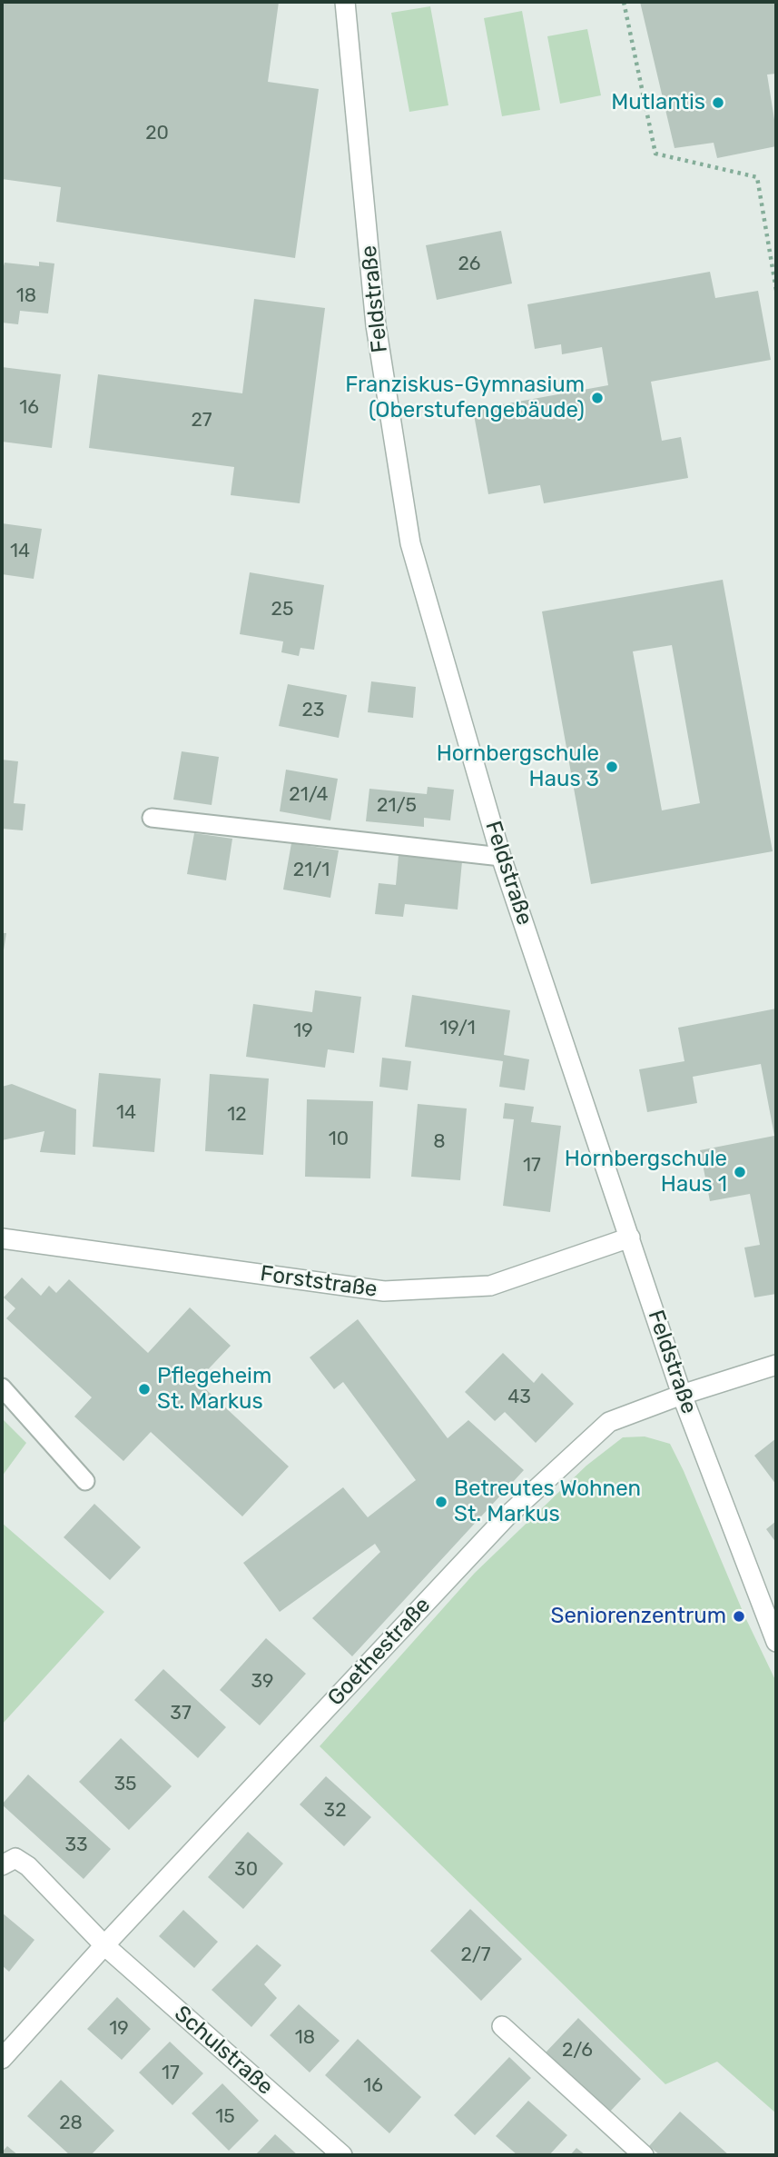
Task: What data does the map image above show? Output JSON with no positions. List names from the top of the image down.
{
  "streets": {
    "street": [
      "Feldstraße",
      "Forststraße",
      "Goethestraße",
      "Schulstraße"
    ]
  },
  "crossings": [
    ["Feldstraße", "Forststraße"],
    ["Feldstraße", "Goethestraße"],
    ["Goethestraße", "Schulstraße"]
  ],
  "places": [
    "Mutlantis",
    "Franziskus-Gymnasium (Oberstufengebäude)",
    "Hornbergschule Haus 3",
    "Hornbergschule Haus 1",
    "Pflegeheim St. Markus",
    "Betreutes Wohnen St. Markus",
    "Seniorenzentrum"
  ],
  "house_numbers": [
    "20",
    "26",
    "18",
    "16",
    "27",
    "14",
    "25",
    "23",
    "21/4",
    "21/5",
    "21/1",
    "19/1",
    "19",
    "14",
    "12",
    "10",
    "8",
    "17",
    "43",
    "39",
    "37",
    "35",
    "32",
    "33",
    "30",
    "2/7",
    "19",
    "18",
    "2/6",
    "17",
    "16",
    "15",
    "28"
  ]
}
